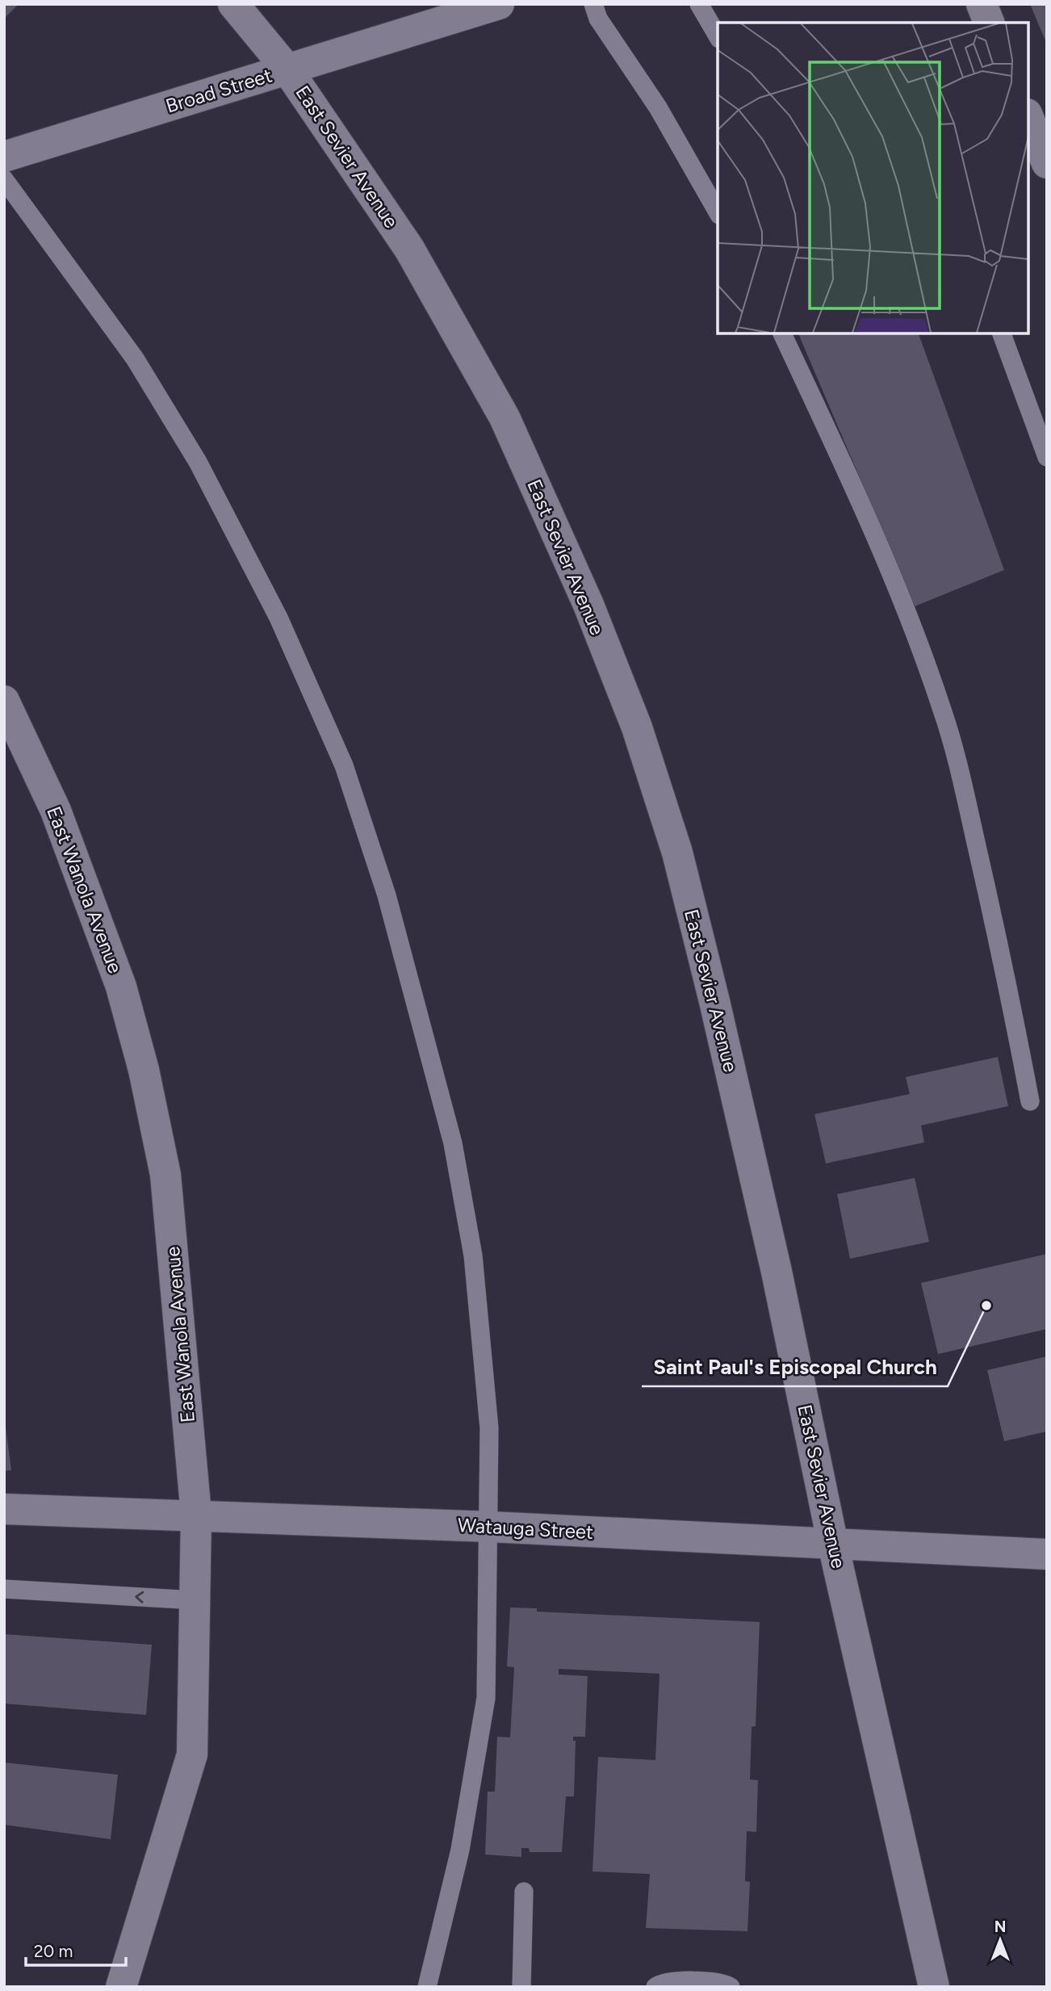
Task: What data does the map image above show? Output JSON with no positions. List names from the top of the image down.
{
  "streets": {
    "street": [
      "Broad Street",
      "East Sevier Avenue",
      "East Wanola Avenue",
      "Watauga Street"
    ]
  },
  "crossings": [
    ["Broad Street", "East Sevier Avenue"],
    ["East Sevier Avenue", "Watauga Street"],
    ["East Wanola Avenue", "Watauga Street"]
  ],
  "places": ["Saint Paul's Episcopal Church"],
  "scale_bar": "20 m",
  "north": "top"
}
